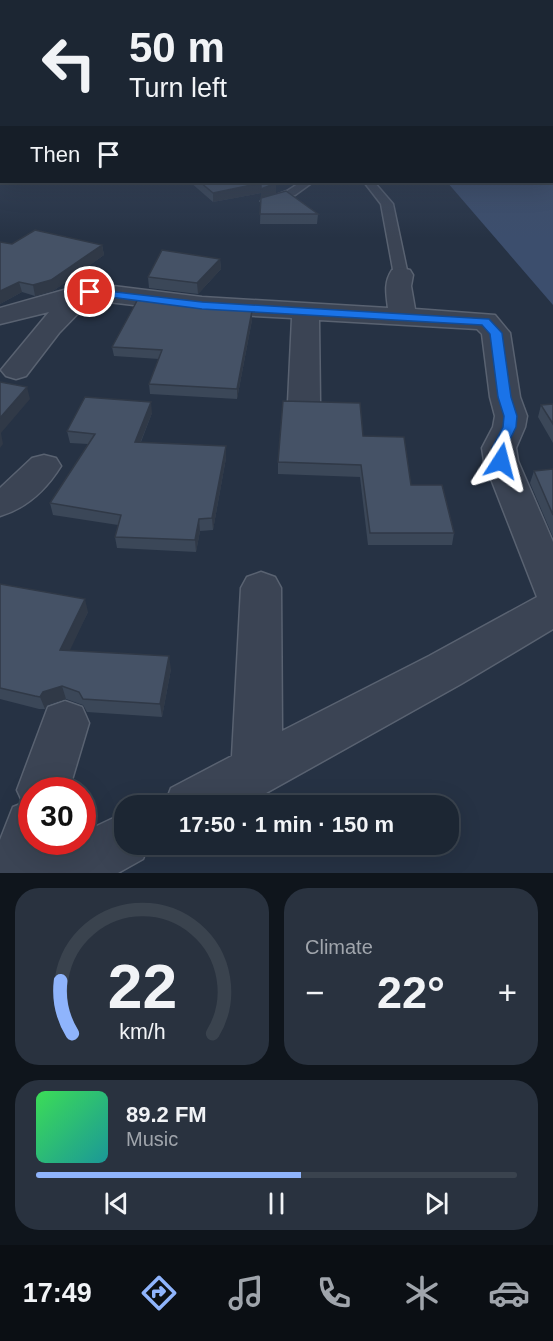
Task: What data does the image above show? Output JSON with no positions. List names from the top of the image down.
{
  "page": {
    "turn": ["50 m", "Turn left"],
    "then": "Then",
    "limit": "30",
    "trip": "17:50 · 1 min · 150 m",
    "tile": "Climate",
    "heat": ["−", "22°", "+"],
    "song": ["89.2 FM", "Music"],
    "tabs": "17:49",
    "gauge": ["22", "km/h"]
  }
}
